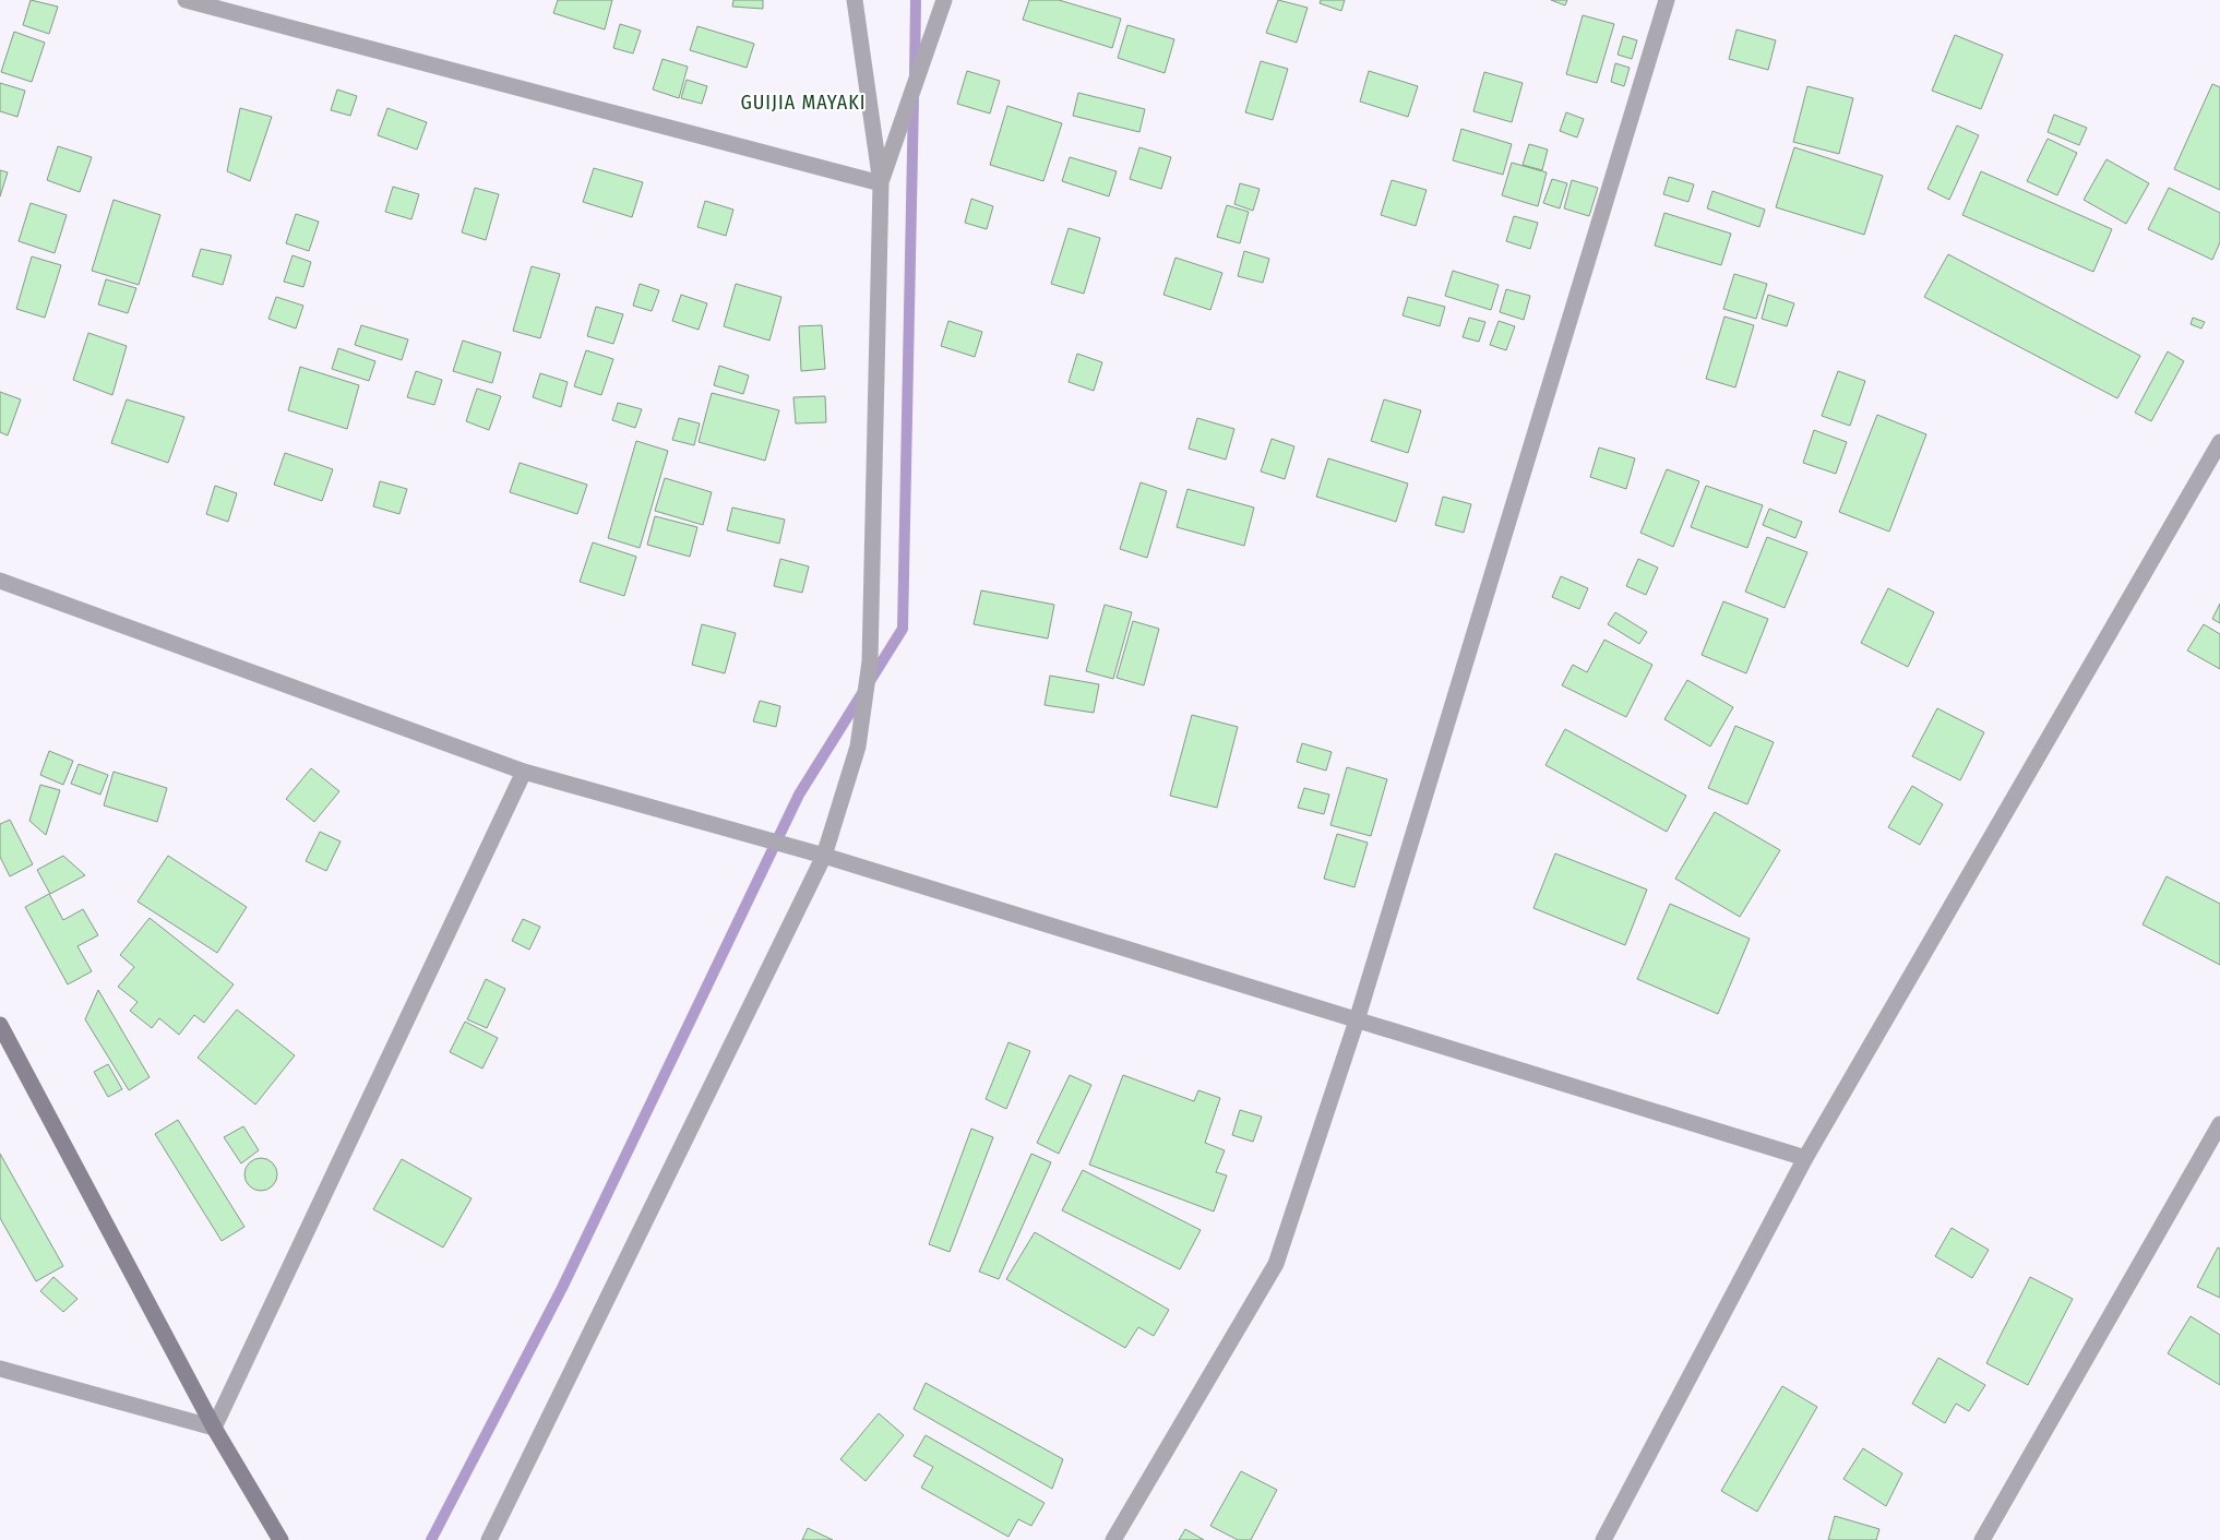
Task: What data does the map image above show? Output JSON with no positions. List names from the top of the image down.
{
  "districts": ["GUIJIA MAYAKI"]
}
